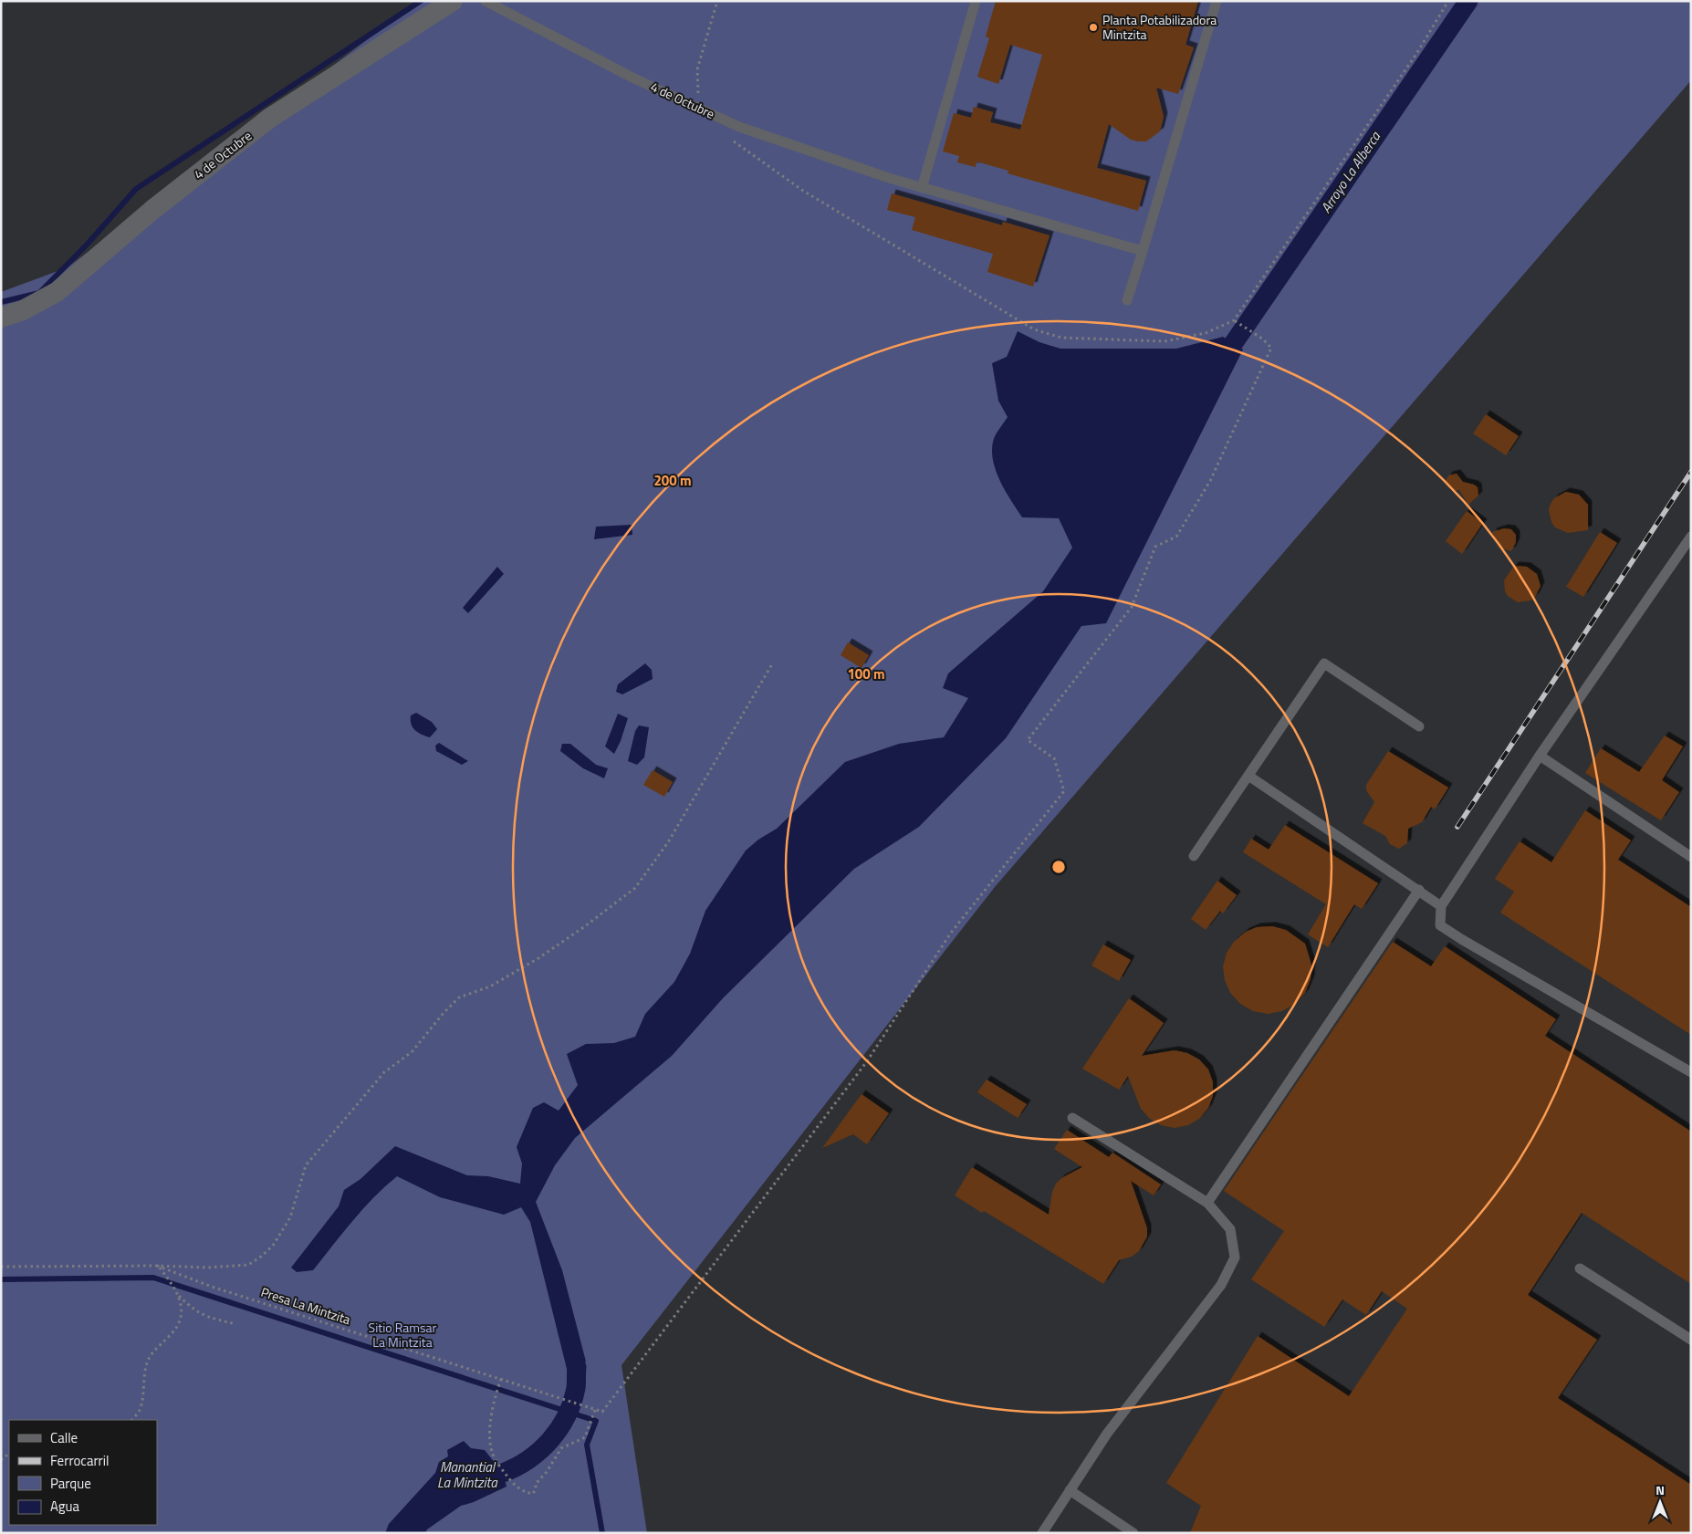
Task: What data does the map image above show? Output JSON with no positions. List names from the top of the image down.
{
  "streets": {
    "street": ["4 de Octubre"],
    "path": ["Presa La Mintzita"]
  },
  "water": ["Arroyo La Alberca", "Manantial La Mintzita"],
  "parks": ["Sitio Ramsar La Mintzita"],
  "places": ["Planta Potabilizadora Mintzita"],
  "legend": [
    "Calle",
    "Ferrocarril",
    "Parque",
    "Agua"
  ],
  "north": "top",
  "rings": ["200 m", "100 m"]
}
